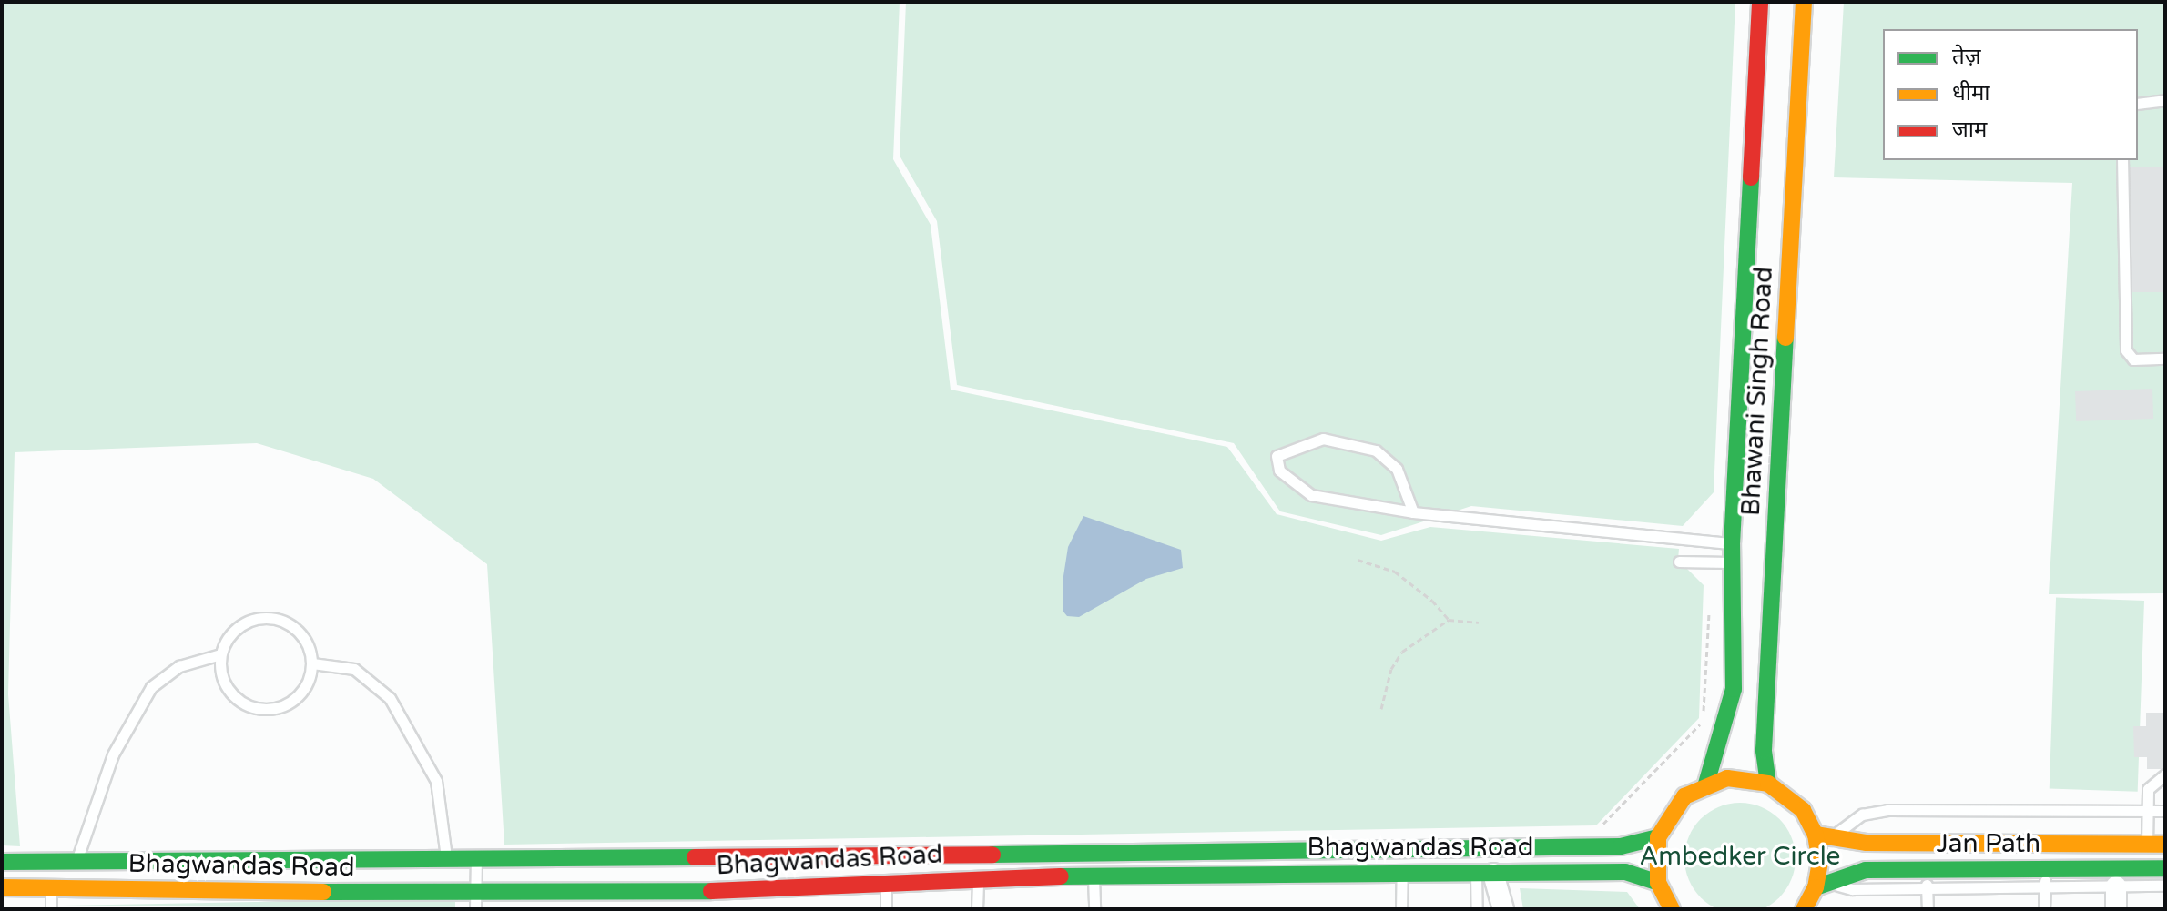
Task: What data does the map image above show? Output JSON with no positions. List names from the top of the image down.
{
  "streets": {
    "street": ["Bhawani Singh Road", "Jan Path", "Bhagwandas Road"]
  },
  "parks": ["Ambedker Circle"],
  "legend": ["तेज़", "धीमा", "जाम"]
}
